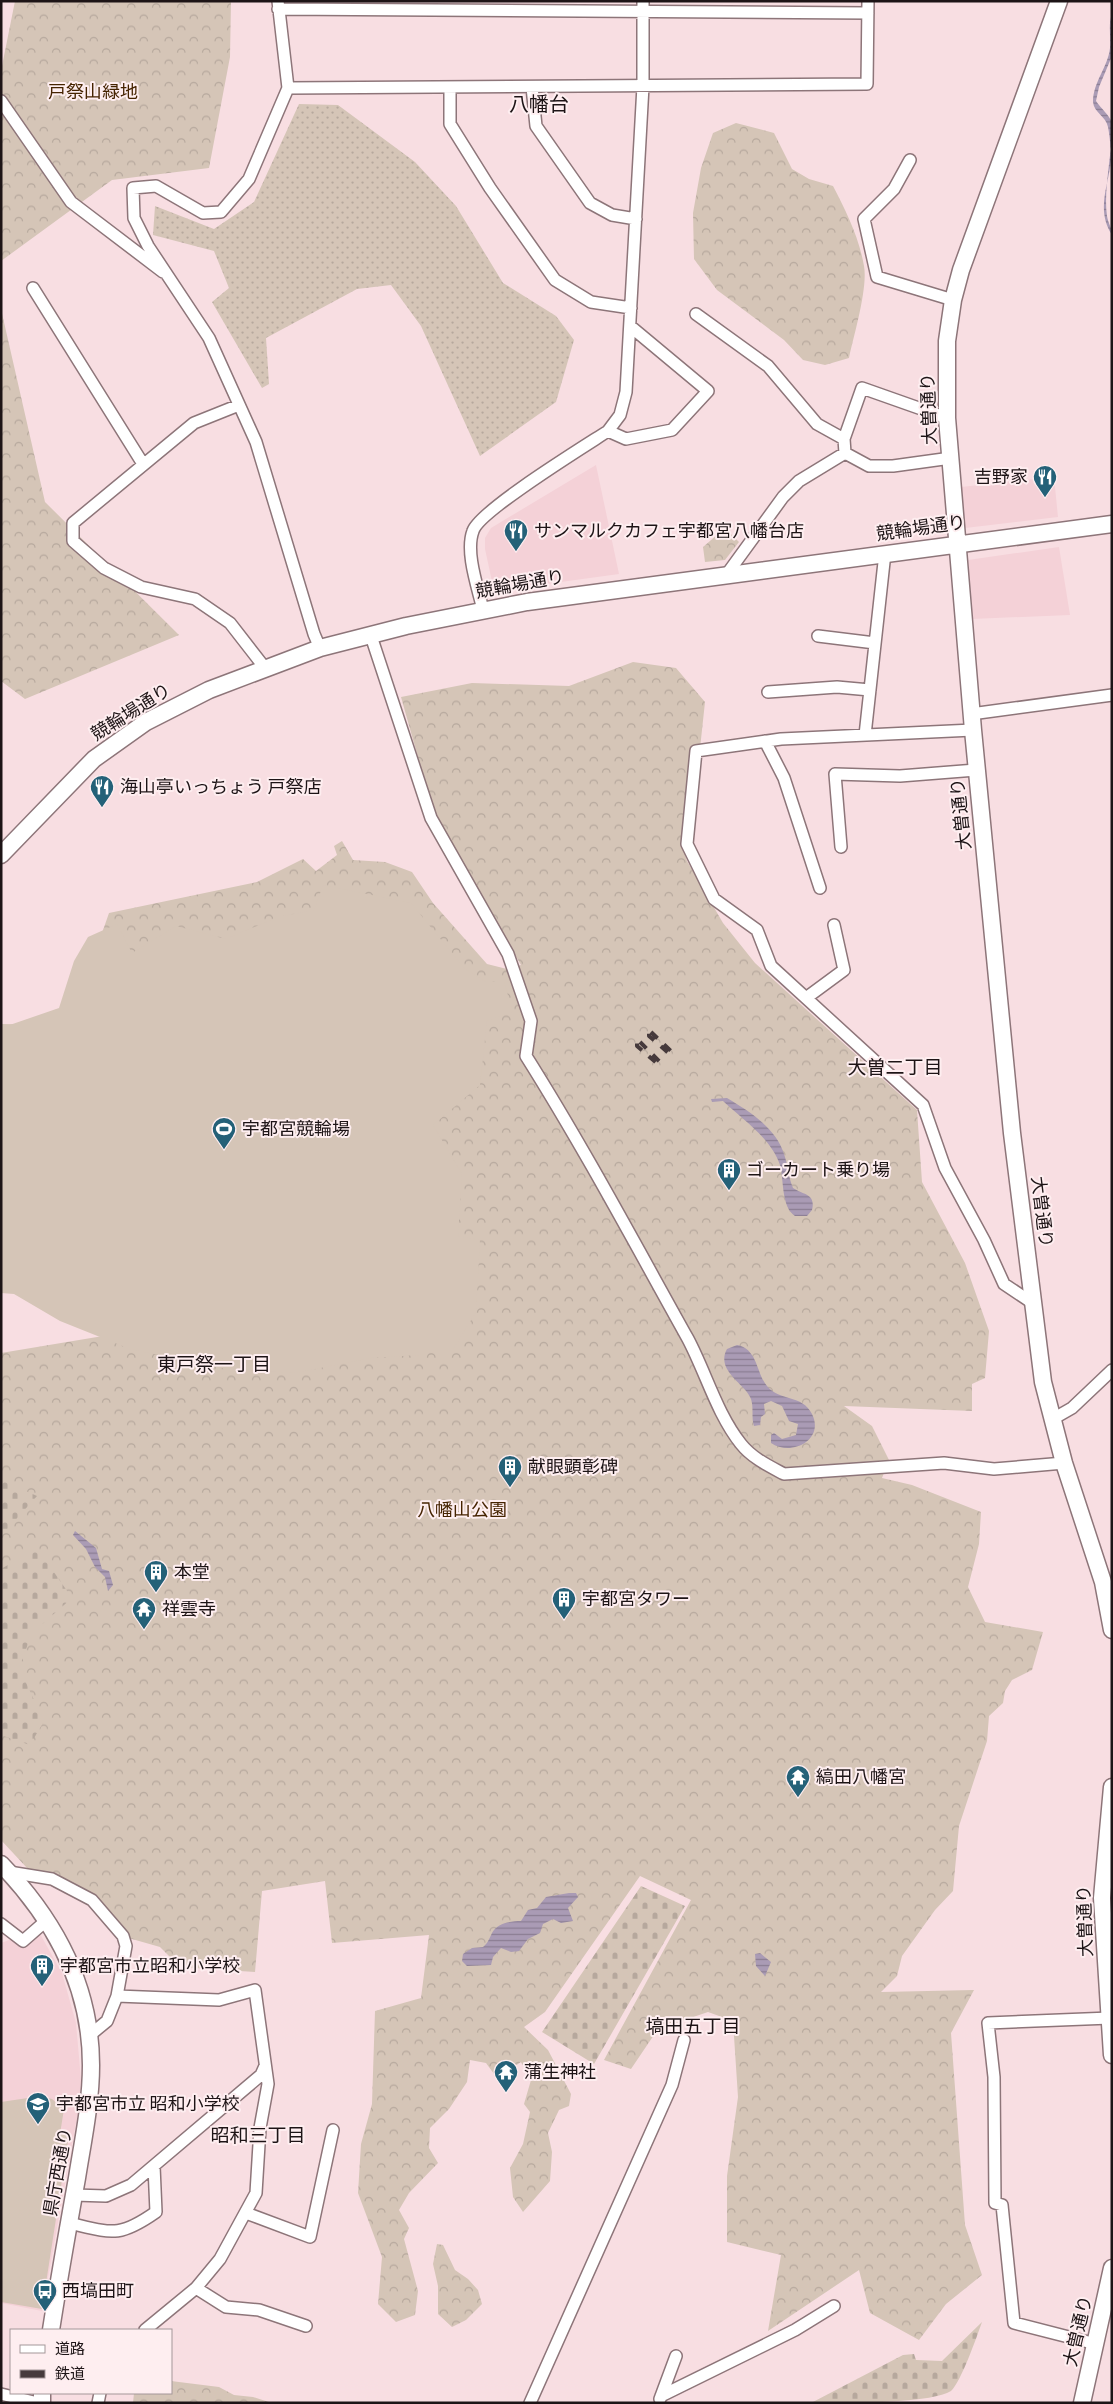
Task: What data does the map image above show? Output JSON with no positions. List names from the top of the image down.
{
  "streets": {
    "street": ["大曽通り", "競輪場通り", "県庁西通り"]
  },
  "crossings": [
    ["大曽通り", "競輪場通り"]
  ],
  "districts": [
    "八幡台",
    "大曽二丁目",
    "東戸祭一丁目",
    "塙田五丁目",
    "昭和三丁目"
  ],
  "parks": ["戸祭山緑地", "八幡山公園"],
  "places": {
    "restaurant": ["吉野家", "サンマルクカフェ宇都宮八幡台店", "海山亭いっちょう 戸祭店"],
    "sports": ["宇都宮競輪場"],
    "building": [
      "ゴーカート乗り場",
      "献眼顕彰碑",
      "本堂",
      "宇都宮タワー",
      "宇都宮市立昭和小学校"
    ],
    "temple": ["祥雲寺", "縞田八幡宮", "蒲生神社"],
    "school or university": ["宇都宮市立 昭和小学校"],
    "bus stop": ["西塙田町"]
  },
  "legend": ["道路", "鉄道"]
}
